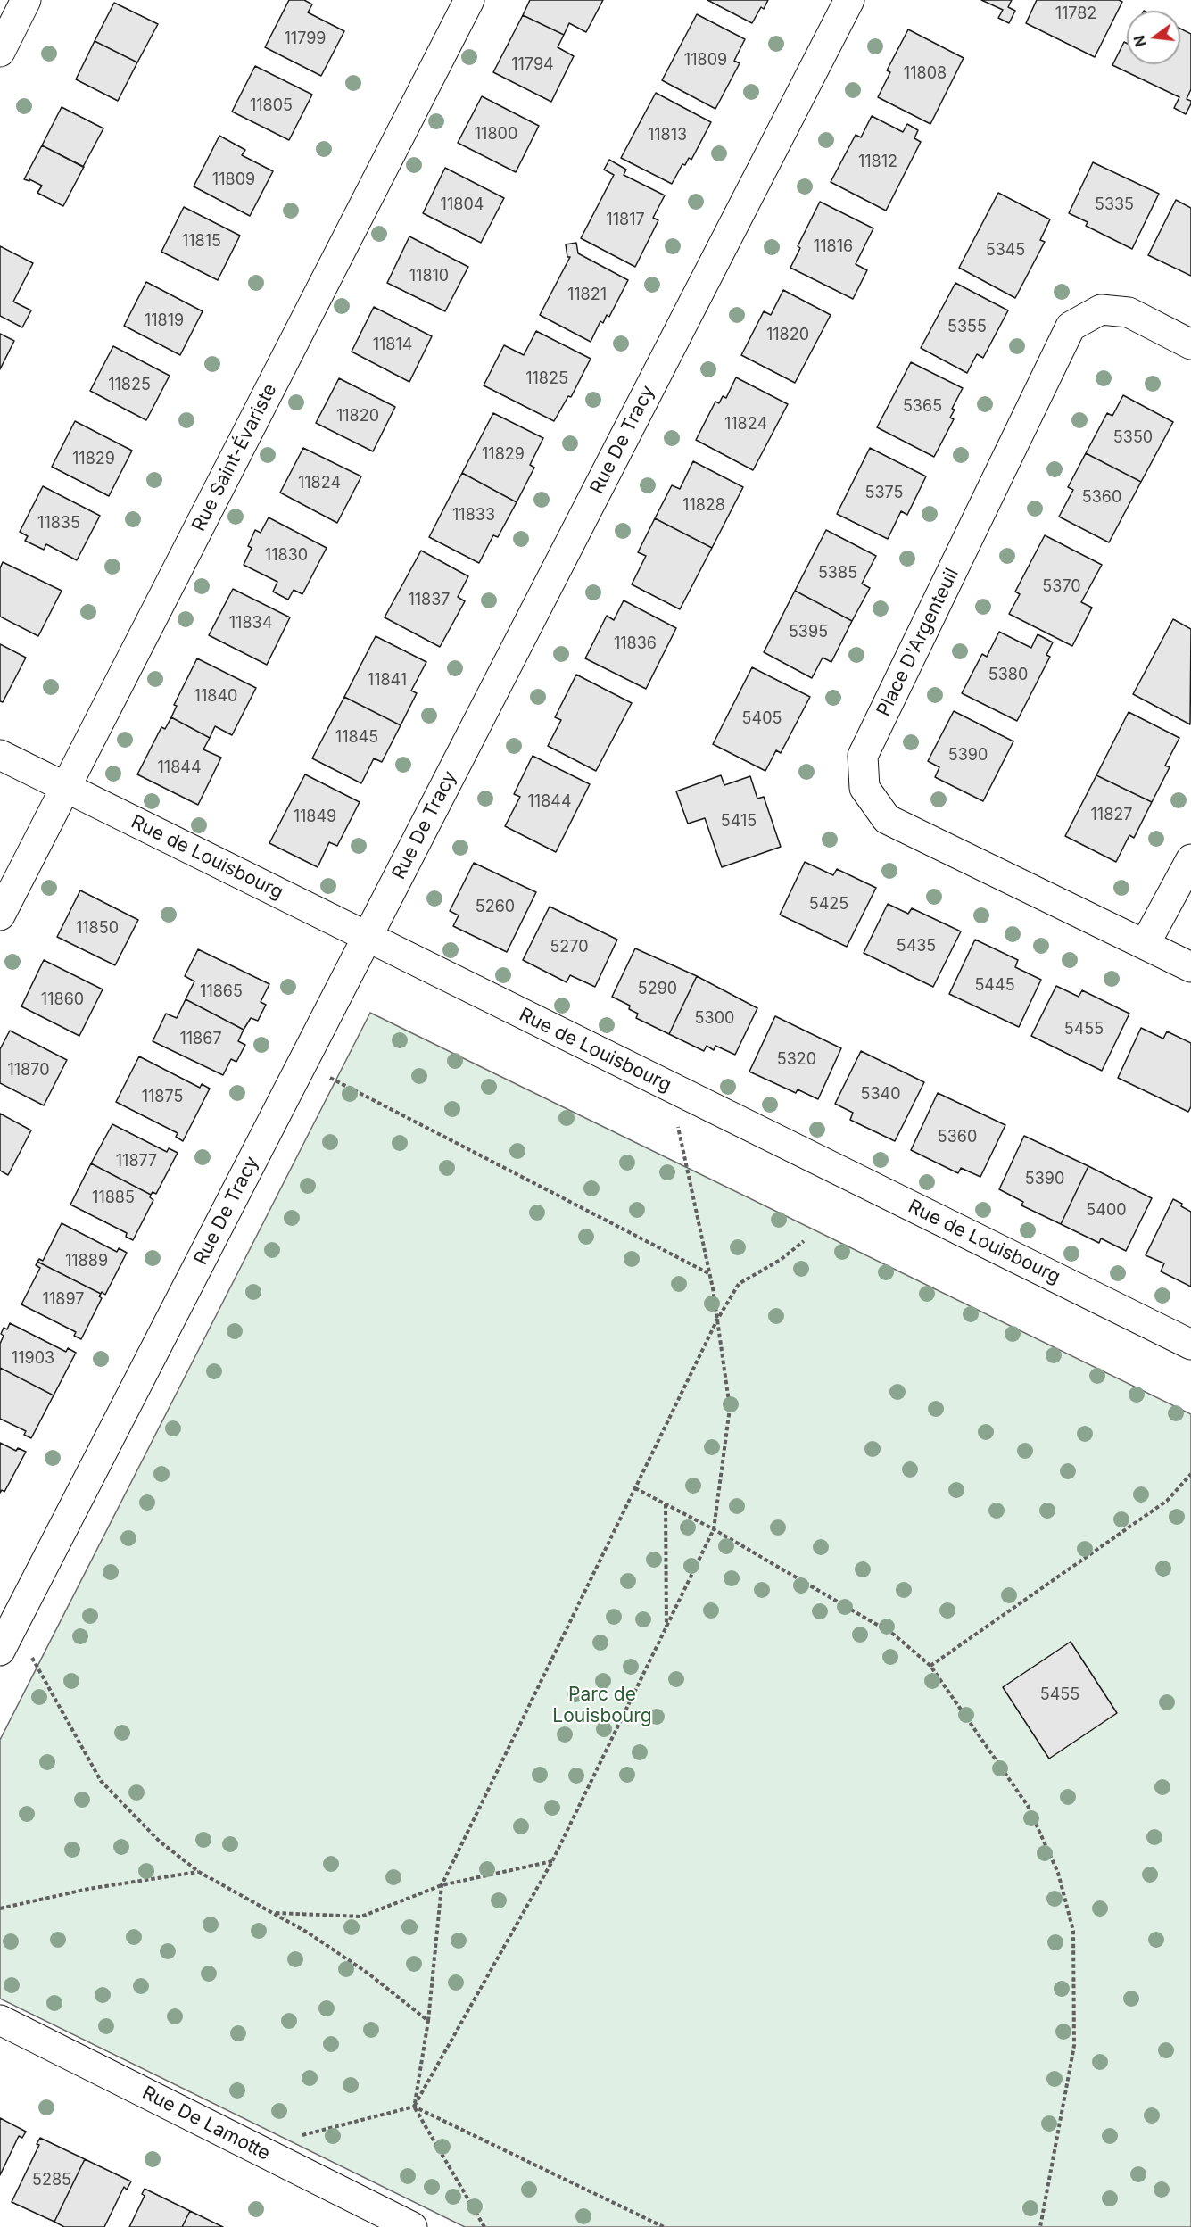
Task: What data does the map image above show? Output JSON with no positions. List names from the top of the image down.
{
  "streets": {
    "street": [
      "Rue De Tracy",
      "Rue Saint-Évariste",
      "Place D'Argenteuil",
      "Rue de Louisbourg",
      "Rue De Lamotte"
    ]
  },
  "crossings": [
    ["Rue De Tracy", "Rue de Louisbourg"],
    ["Rue Saint-Évariste", "Rue de Louisbourg"]
  ],
  "parks": ["Parc de Louisbourg"],
  "house_numbers": [
    "11782",
    "11799",
    "11809",
    "11794",
    "11808",
    "11805",
    "11800",
    "11813",
    "11812",
    "11809",
    "11804",
    "5335",
    "11817",
    "11815",
    "11816",
    "5345",
    "11810",
    "11821",
    "11819",
    "5355",
    "11820",
    "11814",
    "11825",
    "11825",
    "5365",
    "11820",
    "11824",
    "5350",
    "11829",
    "11829",
    "11824",
    "5375",
    "5360",
    "11828",
    "11833",
    "11835",
    "11830",
    "5385",
    "5370",
    "11837",
    "11834",
    "5395",
    "11836",
    "5380",
    "11841",
    "11840",
    "5405",
    "11845",
    "5390",
    "11844",
    "11844",
    "11827",
    "11849",
    "5415",
    "5425",
    "5260",
    "11850",
    "5435",
    "5270",
    "5445",
    "5290",
    "11865",
    "11860",
    "5300",
    "5455",
    "11867",
    "5320",
    "11870",
    "5340",
    "11875",
    "5360",
    "11877",
    "5390",
    "11885",
    "5400",
    "11889",
    "11897",
    "11903",
    "5455",
    "5285"
  ],
  "north": "left"
}
